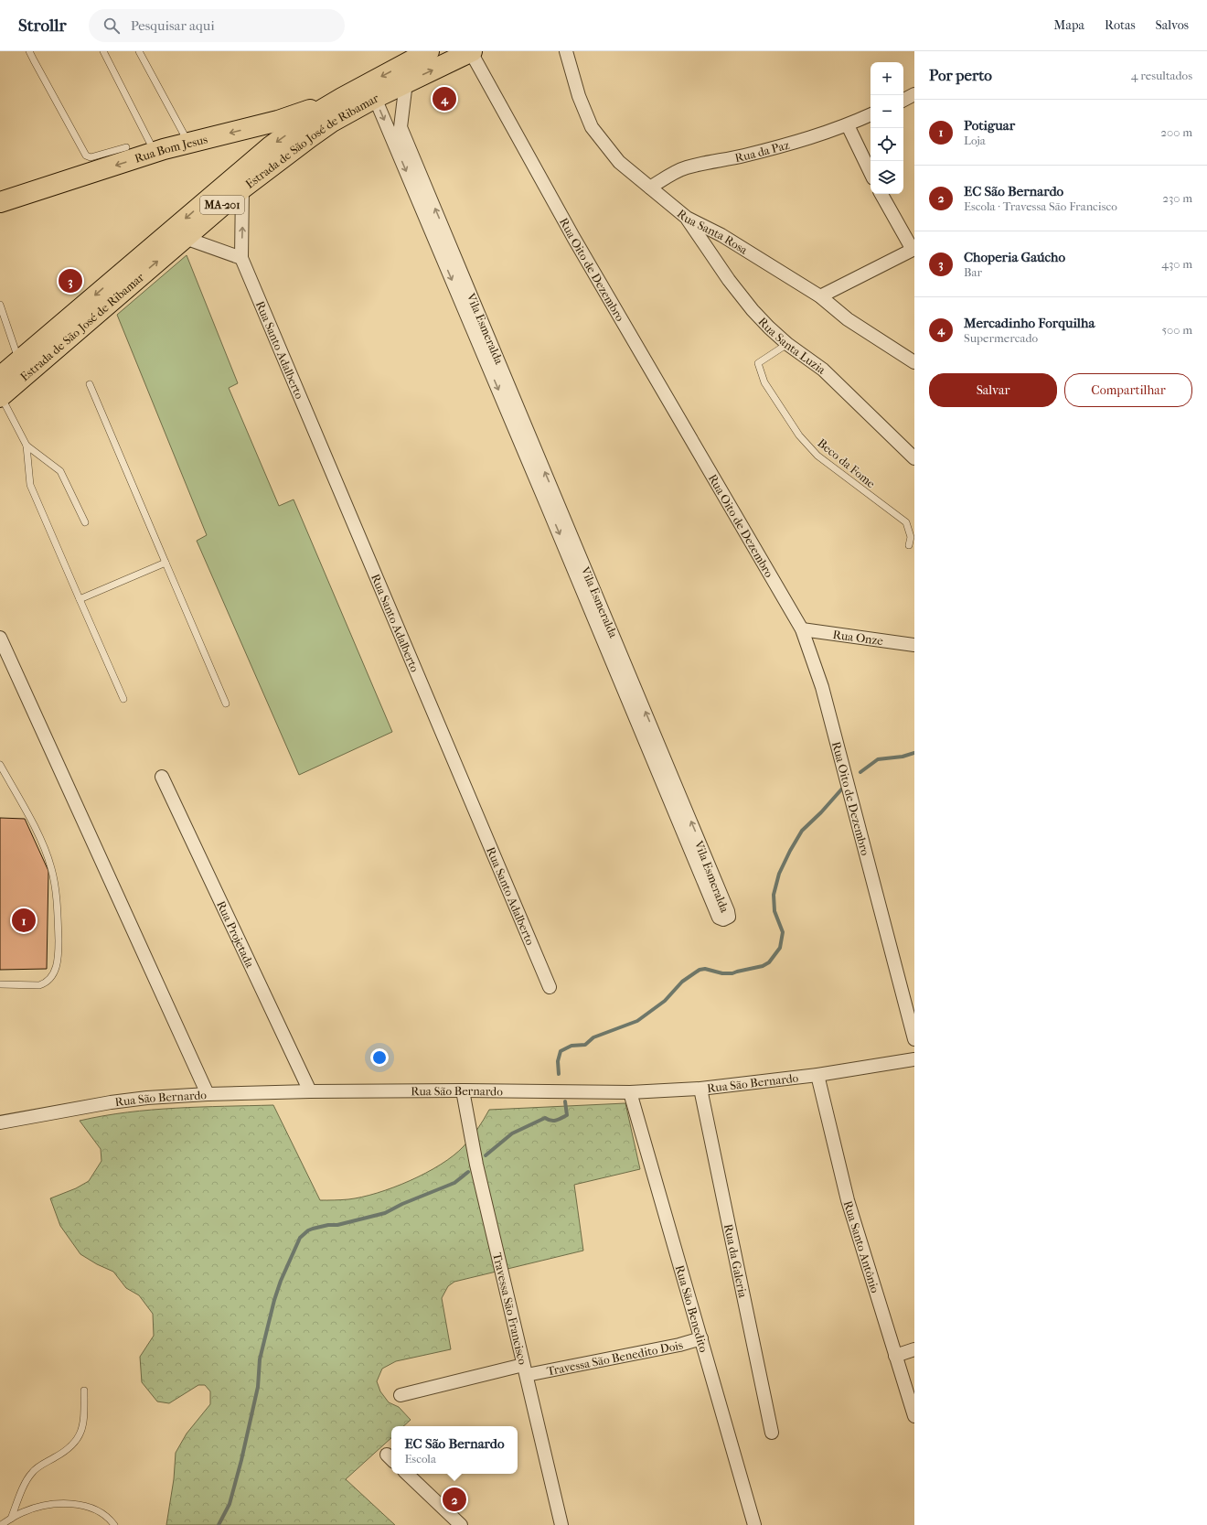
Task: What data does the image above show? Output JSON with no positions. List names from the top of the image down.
{
  "streets": {
    "main road": ["Estrada de São José de Ribamar", "Rua Bom Jesus", "MA-201"],
    "street": [
      "Rua da Paz",
      "Rua Santa Rosa",
      "Rua Oito de Dezembro",
      "Vila Esmeralda",
      "Rua Santa Luzia",
      "Rua Santo Adalberto",
      "Rua Onze",
      "Rua Projetada",
      "Rua São Bernardo",
      "Rua Santo Antônio",
      "Rua da Galeria",
      "Travessa São Francisco",
      "Rua São Benedito",
      "Travessa São Benedito Dois"
    ],
    "lane": ["Beco da Fome"]
  },
  "crossings": [
    ["Estrada de São José de Ribamar", "Rua Bom Jesus"],
    ["Estrada de São José de Ribamar", "Rua Oito de Dezembro"],
    ["Estrada de São José de Ribamar", "Vila Esmeralda"],
    ["Estrada de São José de Ribamar", "Rua Santo Adalberto"],
    ["Rua da Paz", "Rua Santa Rosa"],
    ["Rua Santa Rosa", "Rua Santa Luzia"],
    ["Rua Oito de Dezembro", "Rua Onze"],
    ["Rua Santa Luzia", "Beco da Fome"],
    ["Rua Projetada", "Rua São Bernardo"],
    ["Rua São Bernardo", "Rua Santo Antônio"],
    ["Rua São Bernardo", "Rua da Galeria"],
    ["Rua São Bernardo", "Travessa São Francisco"],
    ["Rua São Bernardo", "Rua São Benedito"],
    ["Travessa São Francisco", "Travessa São Benedito Dois"],
    ["Rua São Benedito", "Travessa São Benedito Dois"]
  ],
  "one_way": ["Rua Bom Jesus"],
  "page": {
    "header": "Strollr",
    "search": "Pesquisar aqui",
    "nav": ["Mapa", "Rotas", "Salvos"],
    "heading": ["Por perto", "4 resultados"],
    "map_buttons": ["+", "−"],
    "pins": [
      "4",
      "3",
      "1",
      "2"
    ],
    "list": [
      {
        "mark": "1",
        "name": "Potiguar",
        "note": "Loja",
        "value": "200 m"
      },
      {
        "mark": "2",
        "name": "EC São Bernardo",
        "note": "Escola · Travessa São Francisco",
        "value": "230 m"
      },
      {
        "mark": "3",
        "name": "Choperia Gaúcho",
        "note": "Bar",
        "value": "430 m"
      },
      {
        "mark": "4",
        "name": "Mercadinho Forquilha",
        "note": "Supermercado",
        "value": "500 m"
      }
    ],
    "buttons": ["Salvar", "Compartilhar"],
    "popup": ["EC São Bernardo", "Escola"]
  }
}
